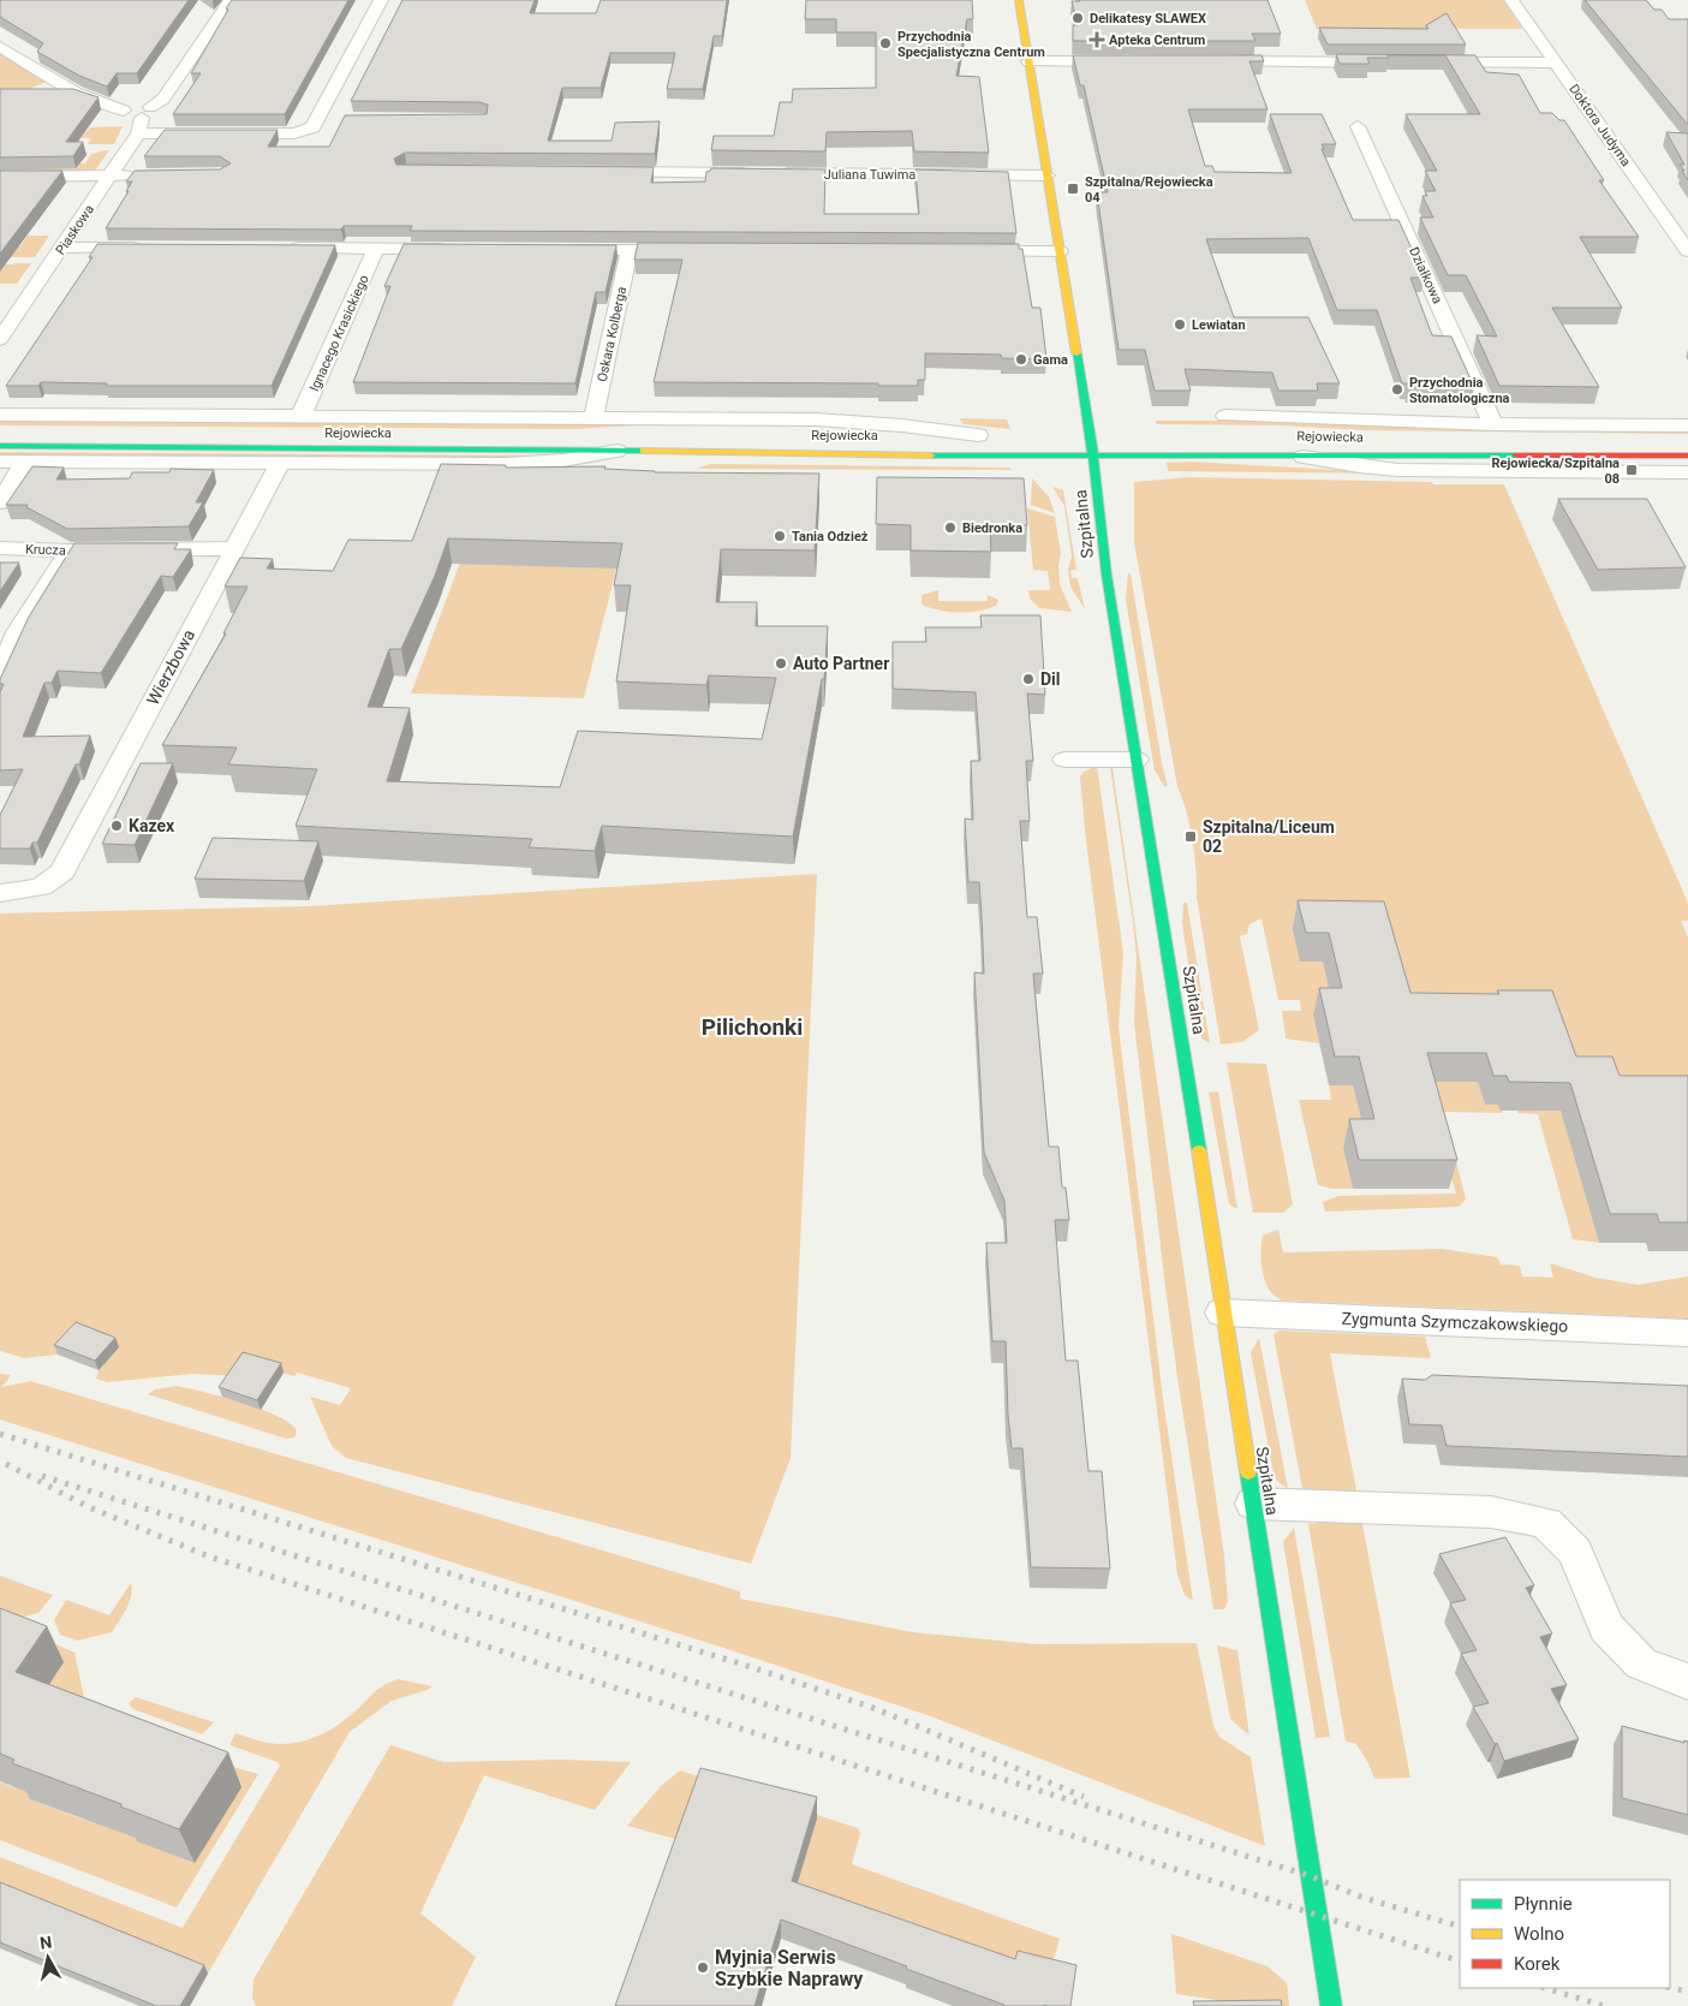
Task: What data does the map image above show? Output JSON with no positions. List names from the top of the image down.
{
  "streets": {
    "main road": ["Rejowiecka", "Szpitalna"],
    "street": [
      "Doktora Judyma",
      "Juliana Tuwima",
      "Piaskowa",
      "Działkowa",
      "Ignacego Krasickiego",
      "Oskara Kolberga",
      "Krucza",
      "Wierzbowa",
      "Zygmunta Szymczakowskiego"
    ]
  },
  "crossings": [
    ["Juliana Tuwima", "Szpitalna"],
    ["Rejowiecka", "Szpitalna"],
    ["Rejowiecka", "Wierzbowa"],
    ["Szpitalna", "Zygmunta Szymczakowskiego"],
    ["Krucza", "Wierzbowa"]
  ],
  "districts": ["Pilichonki"],
  "places": {
    "other": [
      "Delikatesy SLAWEX",
      "Przychodnia Specjalistyczna Centrum",
      "Lewiatan",
      "Gama",
      "Przychodnia Stomatologiczna",
      "Biedronka",
      "Tania Odzież",
      "Auto Partner",
      "Dil",
      "Kazex",
      "Myjnia Serwis Szybkie Naprawy"
    ],
    "health": ["Apteka Centrum"],
    "transit": ["Szpitalna/Rejowiecka 04", "Rejowiecka/Szpitalna 08", "Szpitalna/Liceum 02"]
  },
  "legend": ["Płynnie", "Wolno", "Korek"],
  "north": "top"
}
